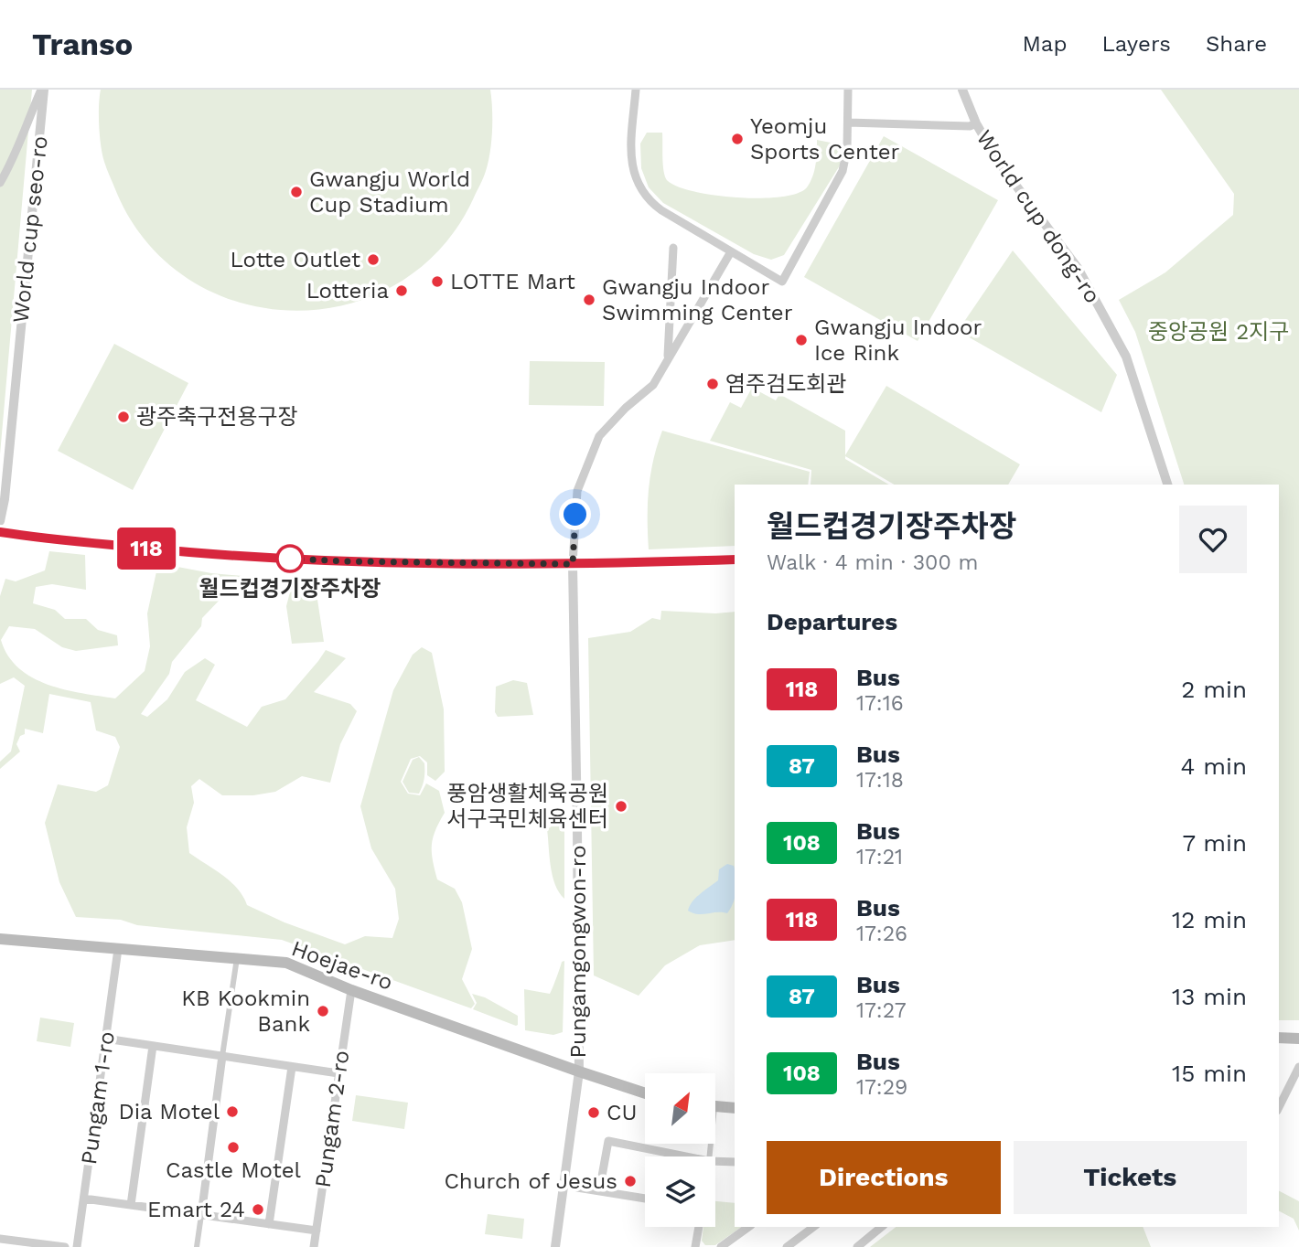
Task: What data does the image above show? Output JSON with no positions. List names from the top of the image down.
{
  "streets": {
    "main road": ["Hoejae-ro"],
    "street": [
      "World cup dong-ro",
      "World cup seo-ro",
      "Pungamgongwon-ro",
      "Pungam 1-ro",
      "Pungam 2-ro"
    ]
  },
  "crossings": [
    ["Pungamgongwon-ro", "Hoejae-ro"],
    ["Hoejae-ro", "Pungam 1-ro"],
    ["Hoejae-ro", "Pungam 2-ro"]
  ],
  "parks": ["중앙공원 2지구"],
  "places": [
    "Yeomju Sports Center",
    "Gwangju World Cup Stadium",
    "Lotte Outlet",
    "LOTTE Mart",
    "Lotteria",
    "Gwangju Indoor Swimming Center",
    "Gwangju Indoor Ice Rink",
    "염주검도회관",
    "광주축구전용구장",
    "월드컵경기장주차장",
    "풍암생활체육공원 서구국민체육센터",
    "KB Kookmin Bank",
    "Dia Motel",
    "CU",
    "Castle Motel",
    "Church of Jesus",
    "Emart 24"
  ],
  "lines": ["bus line 118"],
  "north": "top right",
  "page": {
    "header": "Transo",
    "nav": ["Map", "Layers", "Share"],
    "on_map": "118",
    "heading": [
      ["월드컵경기장주차장", "Walk · 4 min · 300 m"],
      "Departures"
    ],
    "list": [
      {
        "mark": "118",
        "name": "Bus",
        "note": "17:16",
        "value": "2 min"
      },
      {
        "mark": "87",
        "name": "Bus",
        "note": "17:18",
        "value": "4 min"
      },
      {
        "mark": "108",
        "name": "Bus",
        "note": "17:21",
        "value": "7 min"
      },
      {
        "mark": "118",
        "name": "Bus",
        "note": "17:26",
        "value": "12 min"
      },
      {
        "mark": "87",
        "name": "Bus",
        "note": "17:27",
        "value": "13 min"
      },
      {
        "mark": "108",
        "name": "Bus",
        "note": "17:29",
        "value": "15 min"
      }
    ],
    "buttons": ["Directions", "Tickets"]
  }
}
